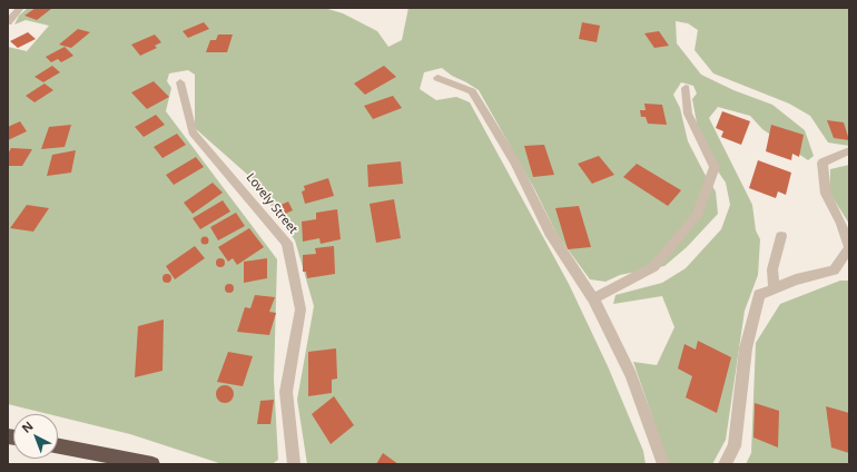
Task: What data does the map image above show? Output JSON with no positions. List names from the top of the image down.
{
  "streets": {
    "street": ["Lovely Street"]
  },
  "north": "top left"
}
